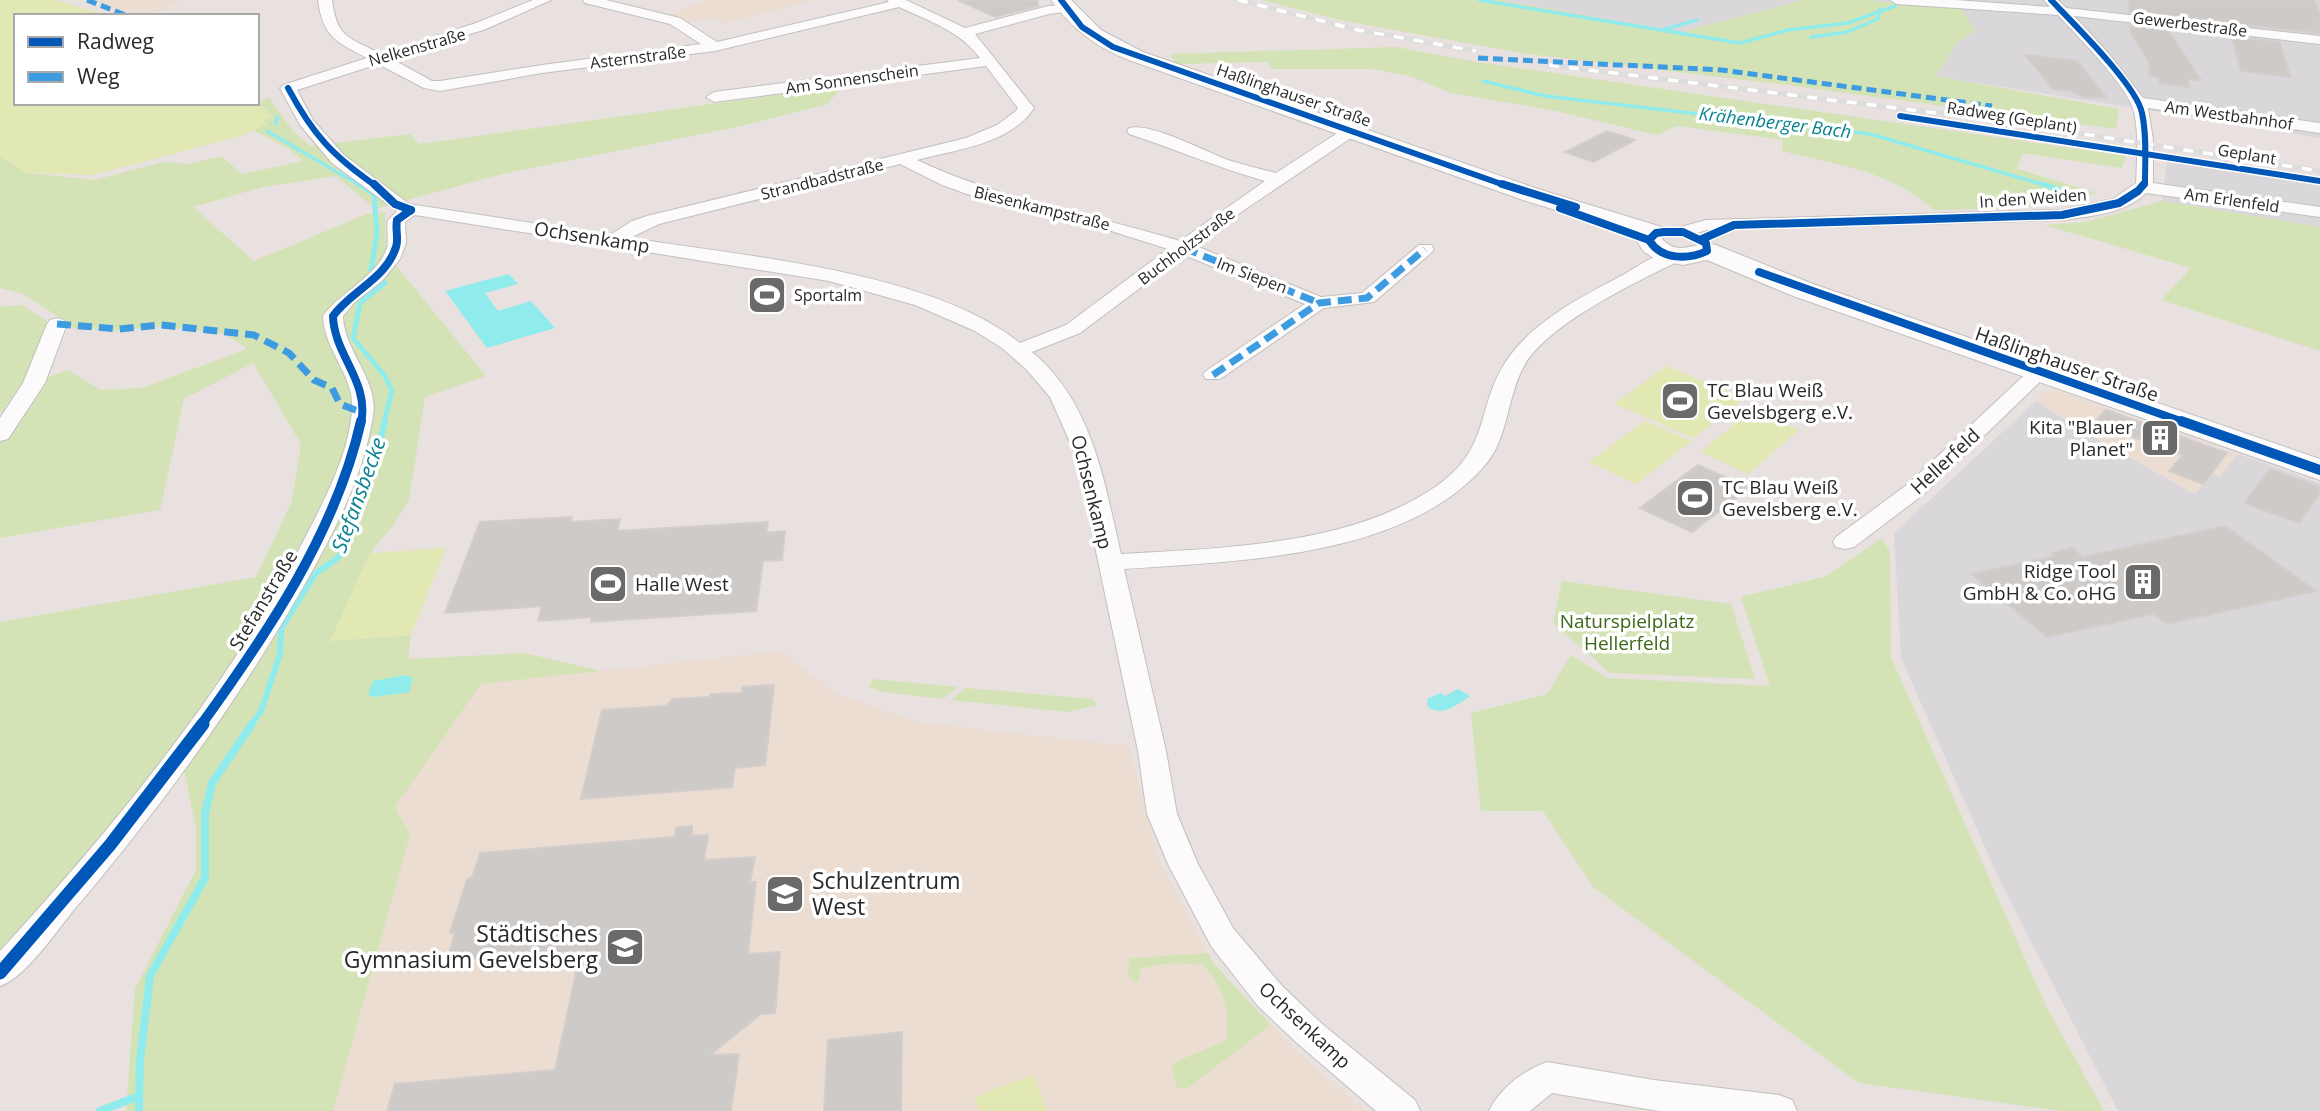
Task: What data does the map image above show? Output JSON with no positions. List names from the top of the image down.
{
  "streets": {
    "main road": ["Haßlinghauser Straße"],
    "street": [
      "Gewerbestraße",
      "Nelkenstraße",
      "Asternstraße",
      "Am Sonnenschein",
      "Am Westbahnhof",
      "Strandbadstraße",
      "In den Weiden",
      "Am Erlenfeld",
      "Biesenkampstraße",
      "Ochsenkamp",
      "Buchholzstraße",
      "Im Siepen",
      "Hellerfeld",
      "Stefanstraße"
    ],
    "cycle path": ["Radweg (Geplant)"]
  },
  "crossings": [
    ["Nelkenstraße", "Asternstraße"],
    ["Nelkenstraße", "Ochsenkamp"],
    ["Nelkenstraße", "Stefanstraße"],
    ["Am Sonnenschein", "Strandbadstraße"],
    ["Haßlinghauser Straße", "In den Weiden"],
    ["Haßlinghauser Straße", "Buchholzstraße"],
    ["Haßlinghauser Straße", "Hellerfeld"],
    ["Strandbadstraße", "Biesenkampstraße"],
    ["Strandbadstraße", "Ochsenkamp"],
    ["In den Weiden", "Am Erlenfeld"],
    ["In den Weiden", "Ochsenkamp"],
    ["Biesenkampstraße", "Buchholzstraße"],
    ["Biesenkampstraße", "Im Siepen"],
    ["Ochsenkamp", "Buchholzstraße"],
    ["Ochsenkamp", "Stefanstraße"],
    ["Buchholzstraße", "Im Siepen"]
  ],
  "water": ["Krähenberger Bach", "Stefansbecke"],
  "parks": ["Naturspielplatz Hellerfeld"],
  "places": {
    "sports": [
      "Sportalm",
      "TC Blau Weiß Gevelsbgerg e.V.",
      "TC Blau Weiß Gevelsberg e.V.",
      "Halle West"
    ],
    "building": ["Kita \"Blauer Planet\"", "Ridge Tool GmbH & Co. oHG"],
    "school or university": ["Schulzentrum West", "Städtisches Gymnasium Gevelsberg"]
  },
  "legend": ["Radweg", "Weg"]
}
